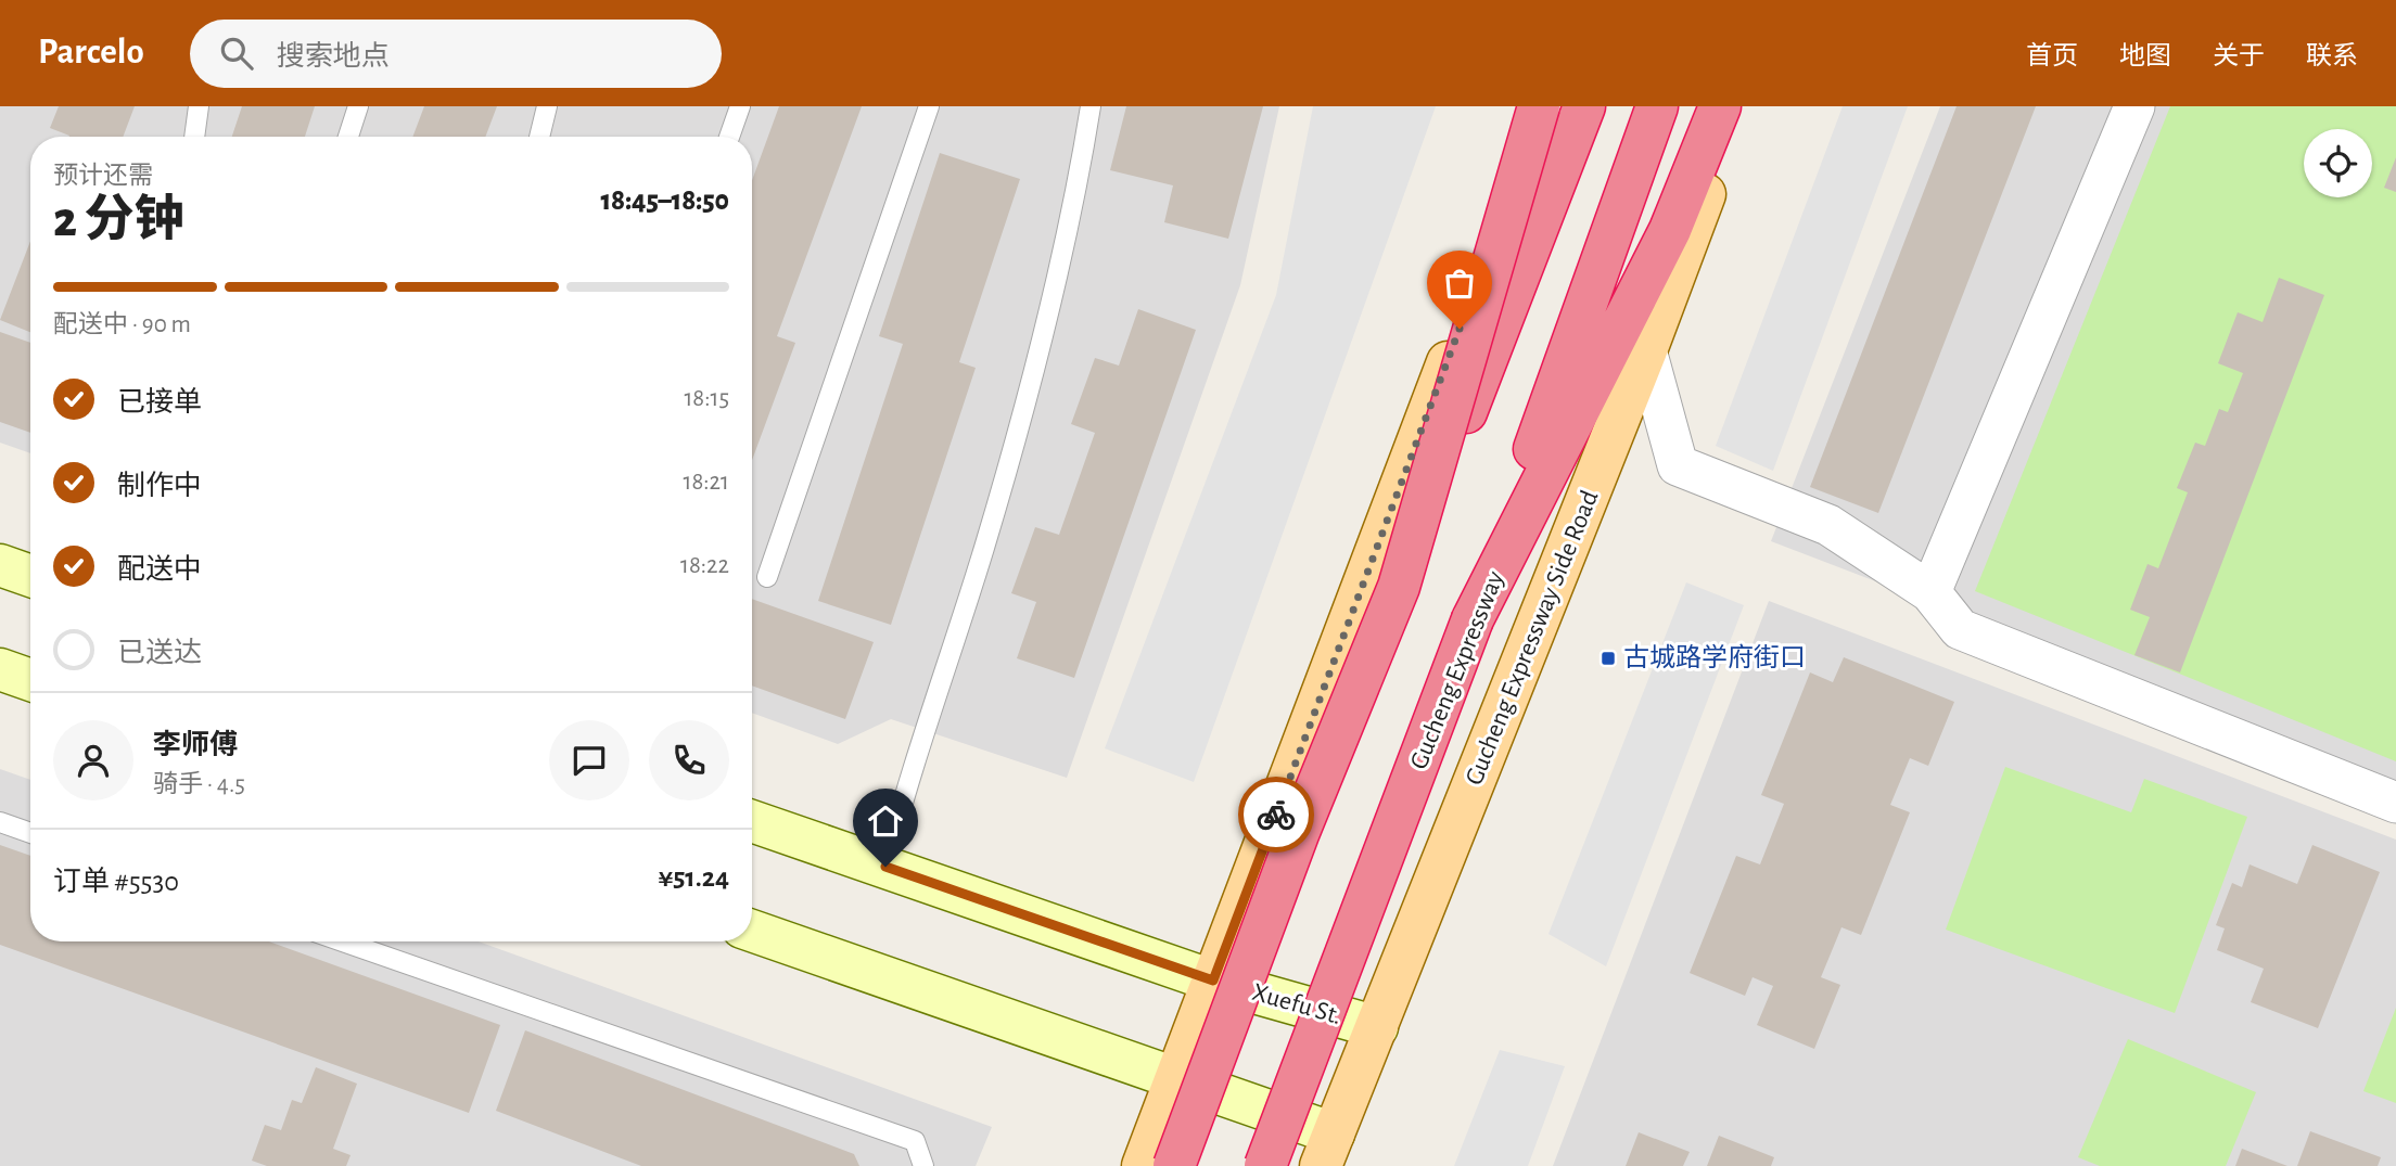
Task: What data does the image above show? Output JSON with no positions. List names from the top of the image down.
{
  "streets": {
    "highway": ["Gucheng Expressway"],
    "main road": ["Gucheng Expressway Side Road", "Xuefu St."]
  },
  "crossings": [
    ["Gucheng Expressway Side Road", "Xuefu St."]
  ],
  "places": {
    "transit": ["古城路学府街口"]
  },
  "page": {
    "header": "Parcelo",
    "search": "搜索地点",
    "nav": [
      "首页",
      "地图",
      "关于",
      "联系"
    ],
    "heading": ["2 分钟", "预计还需", "18:45–18:50"],
    "panel": [
      "李师傅",
      "骑手 · 4.5",
      "订单 #5530",
      "¥51.24"
    ],
    "bar": "配送中 · 90 m",
    "list": [
      ["已接单", "18:15"],
      ["制作中", "18:21"],
      ["配送中", "18:22"],
      "已送达"
    ]
  }
}
